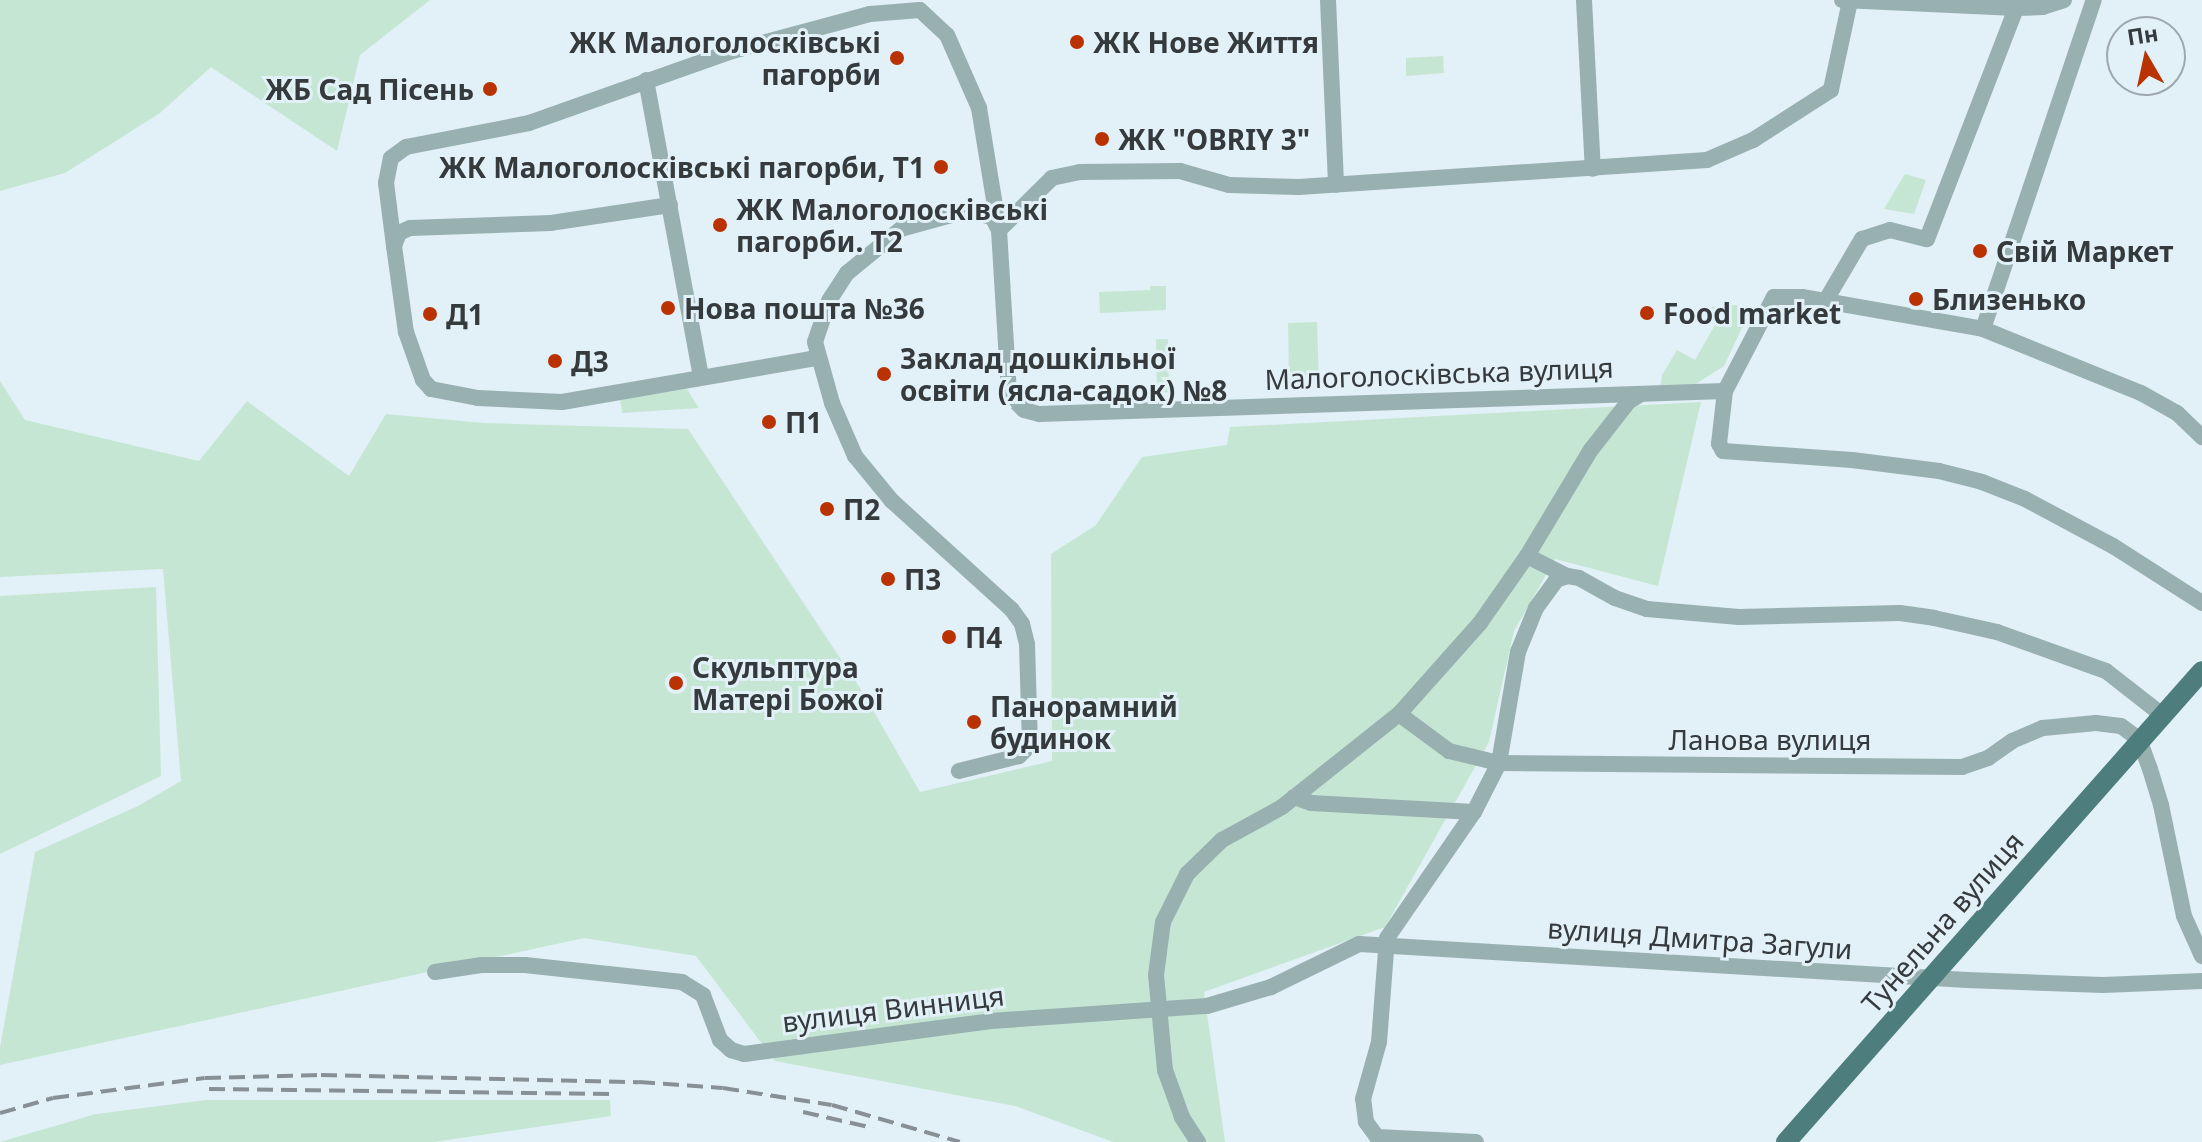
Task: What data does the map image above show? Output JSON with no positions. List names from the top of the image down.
{
  "streets": {
    "main road": ["Тунельна вулиця"],
    "street": [
      "Малоголосківська вулиця",
      "Ланова вулиця",
      "вулиця Дмитра Загули",
      "вулиця Винниця"
    ]
  },
  "crossings": [
    ["Ланова вулиця", "Тунельна вулиця"],
    ["Тунельна вулиця", "вулиця Дмитра Загули"],
    ["вулиця Дмитра Загули", "вулиця Винниця"]
  ],
  "places": [
    "ЖК Нове Життя",
    "ЖК Малоголосківські пагорби",
    "ЖБ Сад Пісень",
    "ЖК \"OBRIY 3\"",
    "ЖК Малоголосківські пагорби, Т1",
    "ЖК Малоголосківські пагорби. Т2",
    "Свій Маркет",
    "Близенько",
    "Нова пошта №36",
    "Food market",
    "Д1",
    "Д3",
    "Заклад дошкільної освіти (ясла-садок) №8",
    "П1",
    "П2",
    "П3",
    "П4",
    "Скульптура Матері Божої",
    "Панорамний будинок"
  ],
  "north": "top"
}
